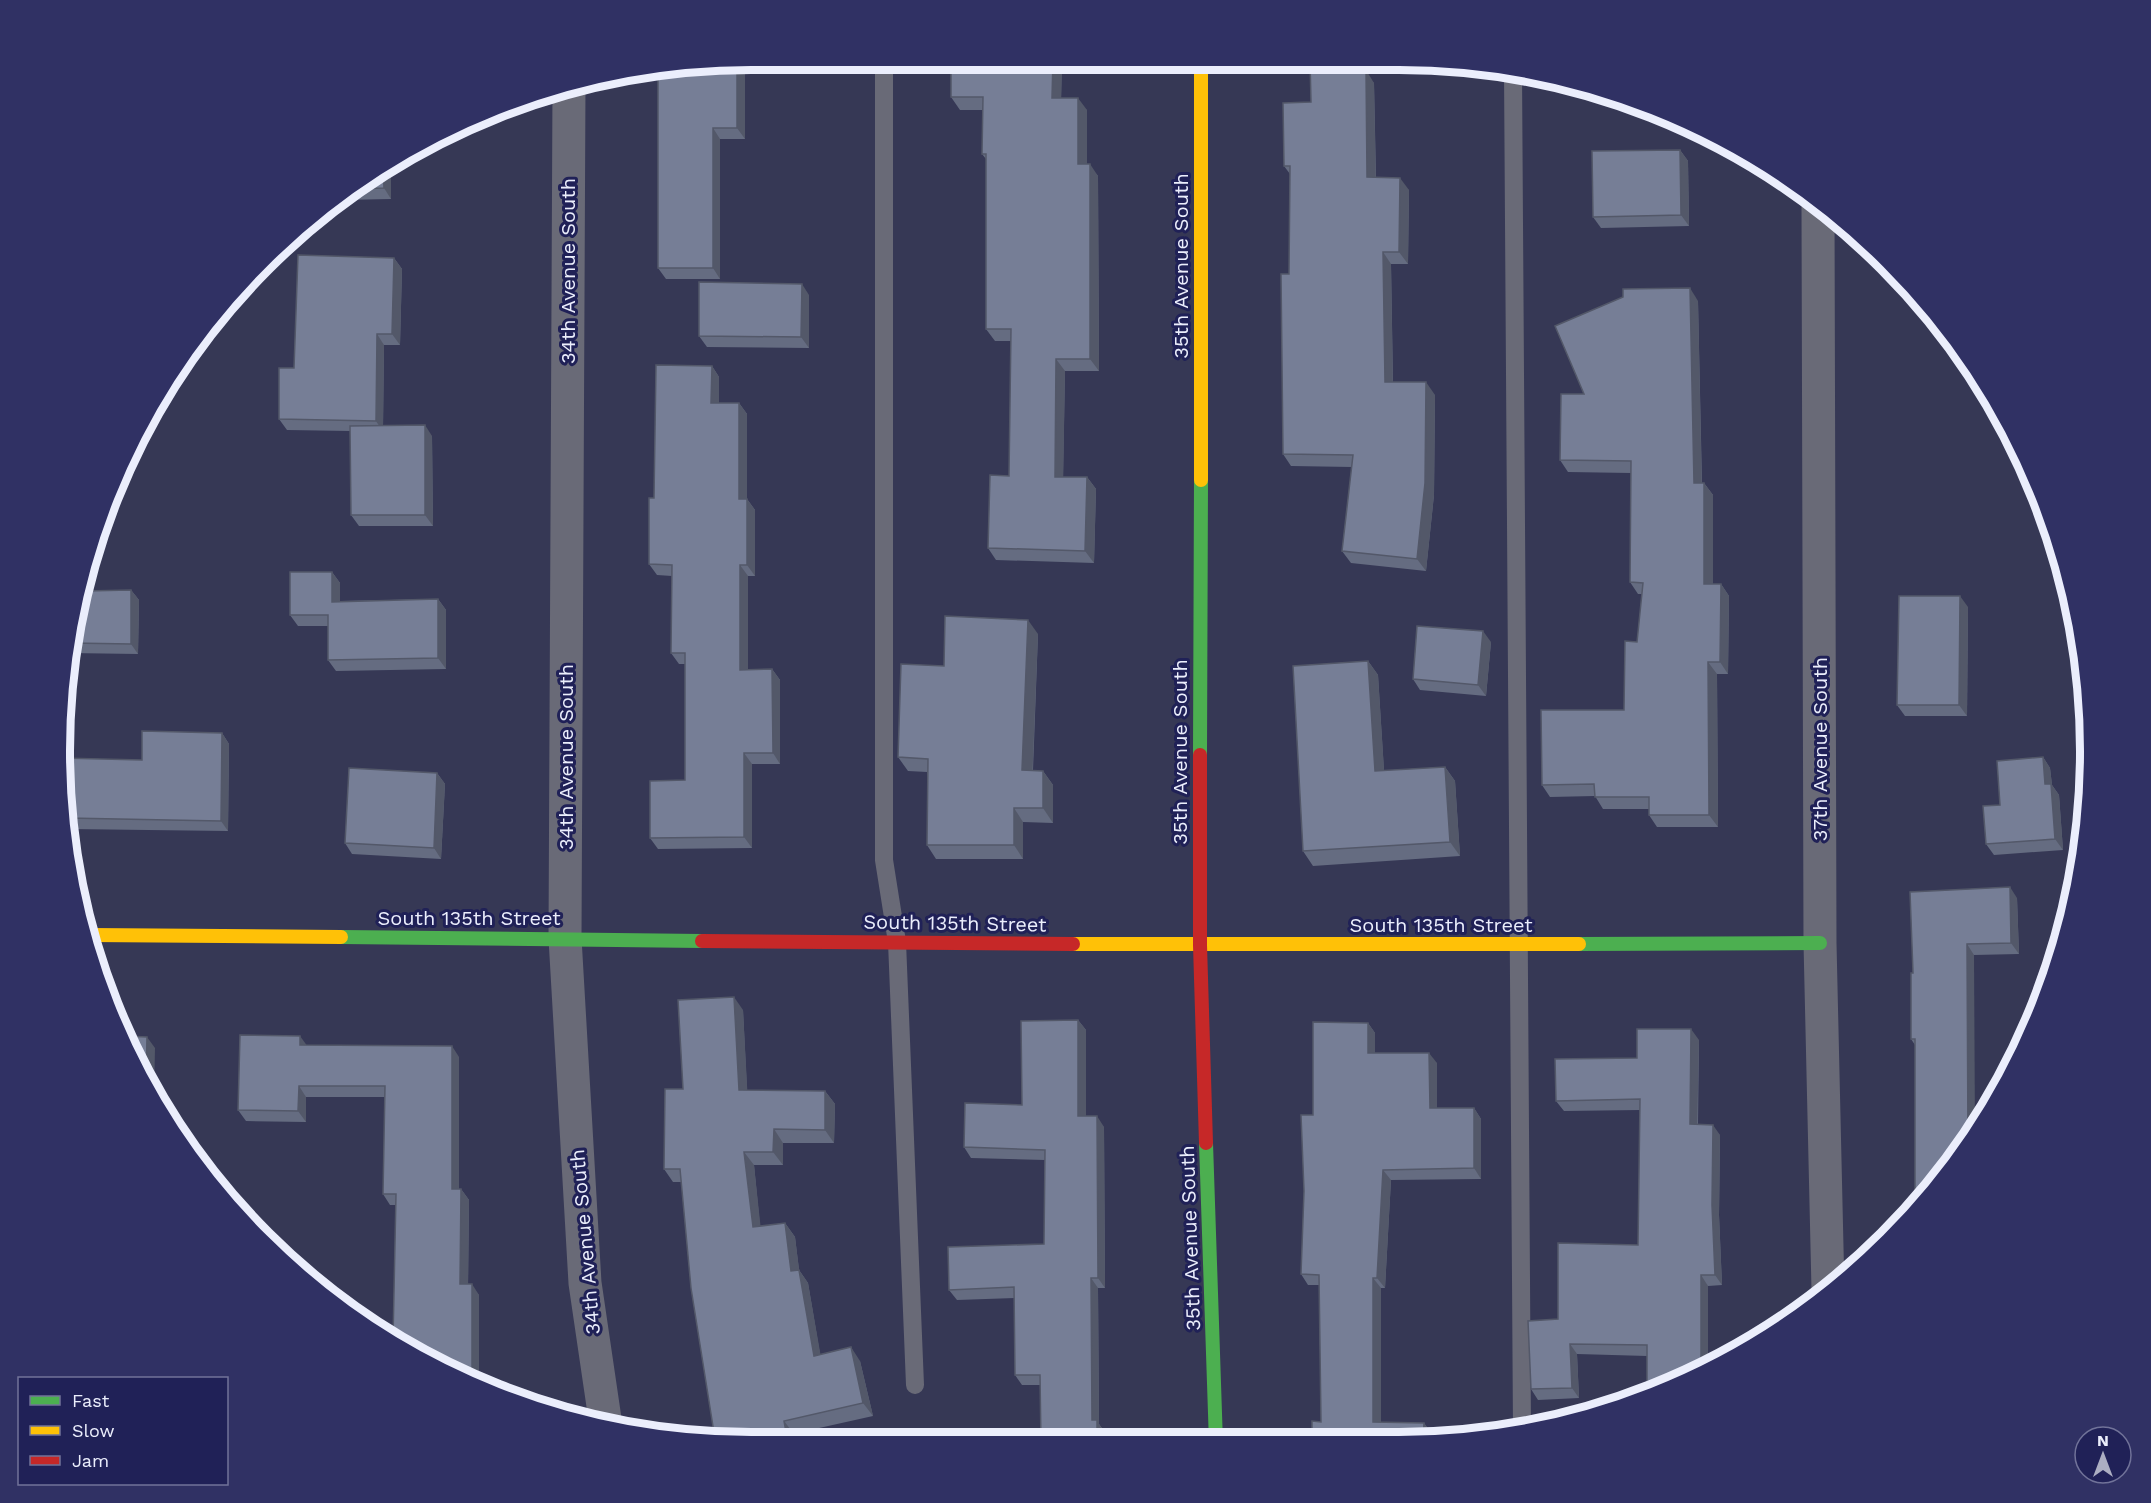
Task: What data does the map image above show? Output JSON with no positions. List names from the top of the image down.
{
  "streets": {
    "street": [
      "35th Avenue South",
      "34th Avenue South",
      "37th Avenue South",
      "South 135th Street"
    ]
  },
  "crossings": [
    ["35th Avenue South", "South 135th Street"],
    ["34th Avenue South", "South 135th Street"],
    ["37th Avenue South", "South 135th Street"]
  ],
  "legend": ["Fast", "Slow", "Jam"],
  "north": "top"
}
